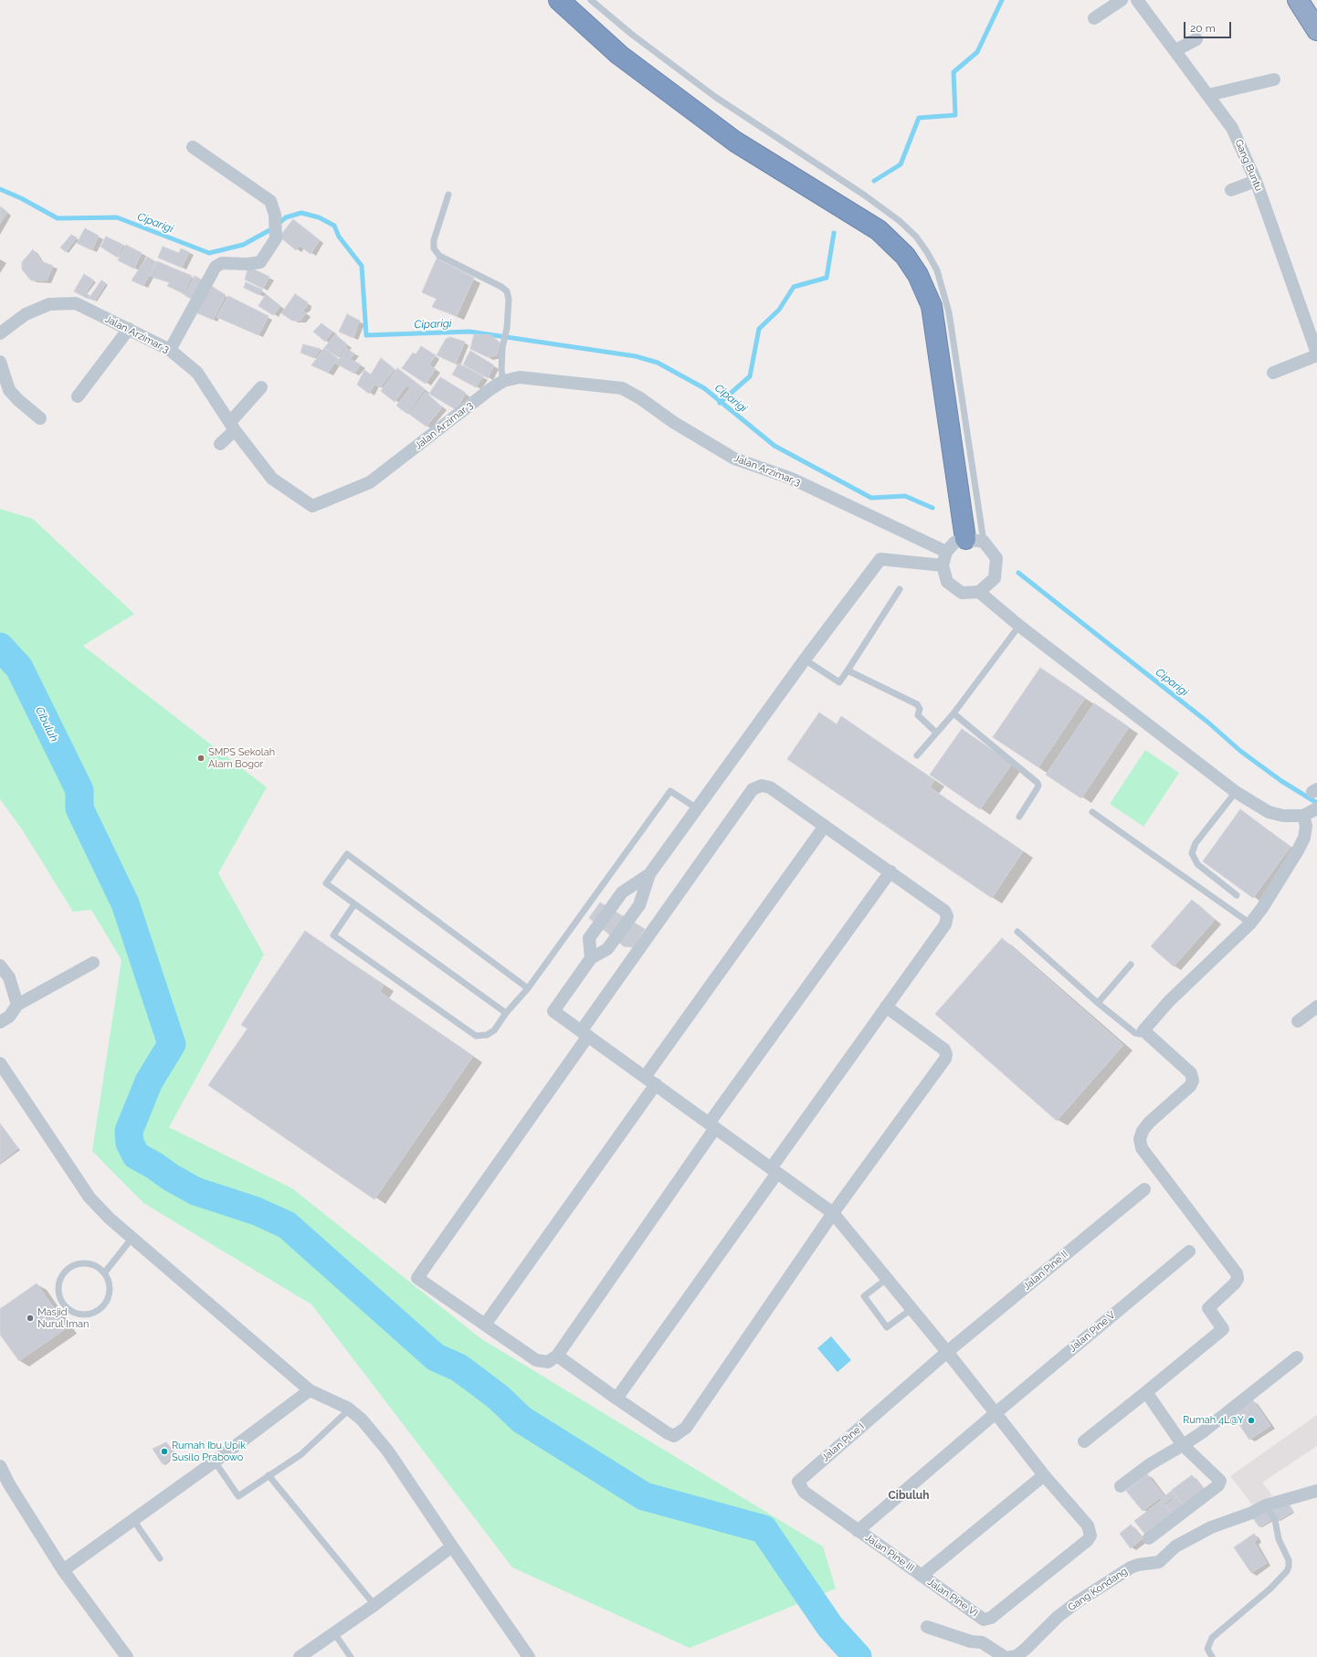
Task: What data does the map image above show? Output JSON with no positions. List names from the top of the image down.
{
  "streets": {
    "street": [
      "Gang Buntu",
      "Jalan Arzimar 3",
      "Jalan Pine II",
      "Jalan Pine V",
      "Jalan Pine I",
      "Jalan Pine III",
      "Gang Kondang",
      "Jalan Pine VI"
    ]
  },
  "crossings": [
    ["Jalan Pine II", "Jalan Pine I"],
    ["Jalan Pine V", "Jalan Pine I"],
    ["Jalan Pine V", "Jalan Pine III"],
    ["Jalan Pine I", "Jalan Pine III"],
    ["Jalan Pine III", "Jalan Pine VI"]
  ],
  "districts": ["Cibuluh"],
  "water": ["Ciparigi", "Cibuluh"],
  "places": [
    "SMPS Sekolah Alam Bogor",
    "Masjid Nurul Iman",
    "Rumah 4L@Y",
    "Rumah Ibu Upik Susilo Prabowo"
  ],
  "scale_bar": "20 m"
}
